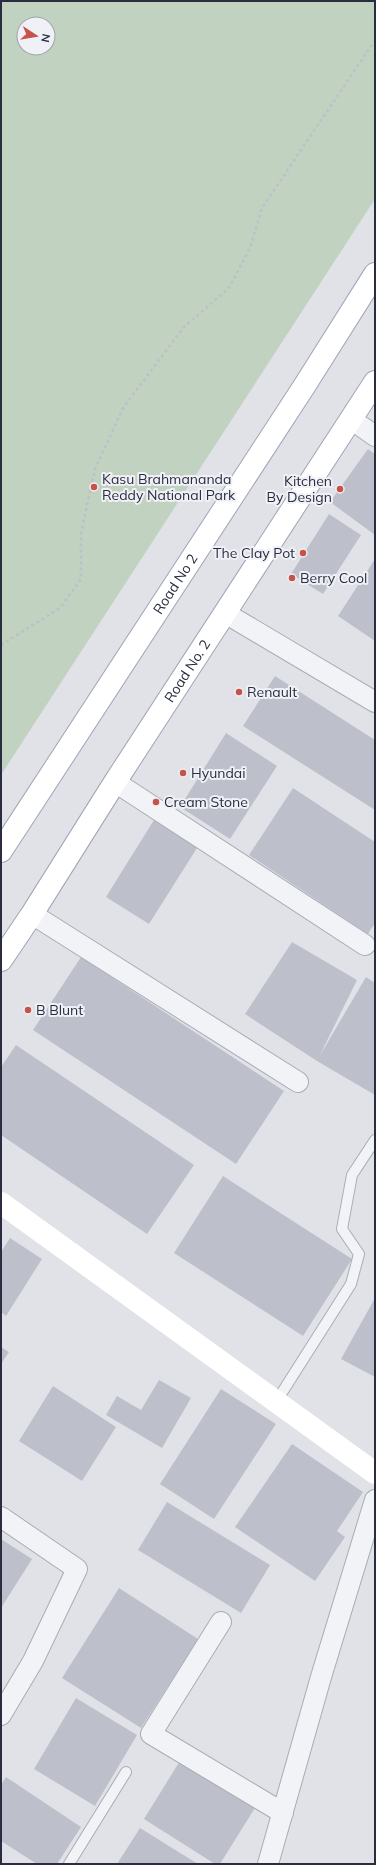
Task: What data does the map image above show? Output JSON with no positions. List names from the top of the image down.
{
  "streets": {
    "main road": ["Road No 2", "Road No. 2"]
  },
  "places": [
    "Kasu Brahmananda Reddy National Park",
    "Kitchen By Design",
    "The Clay Pot",
    "Berry Cool",
    "Renault",
    "Hyundai",
    "Cream Stone",
    "B Blunt"
  ],
  "north": "right"
}
